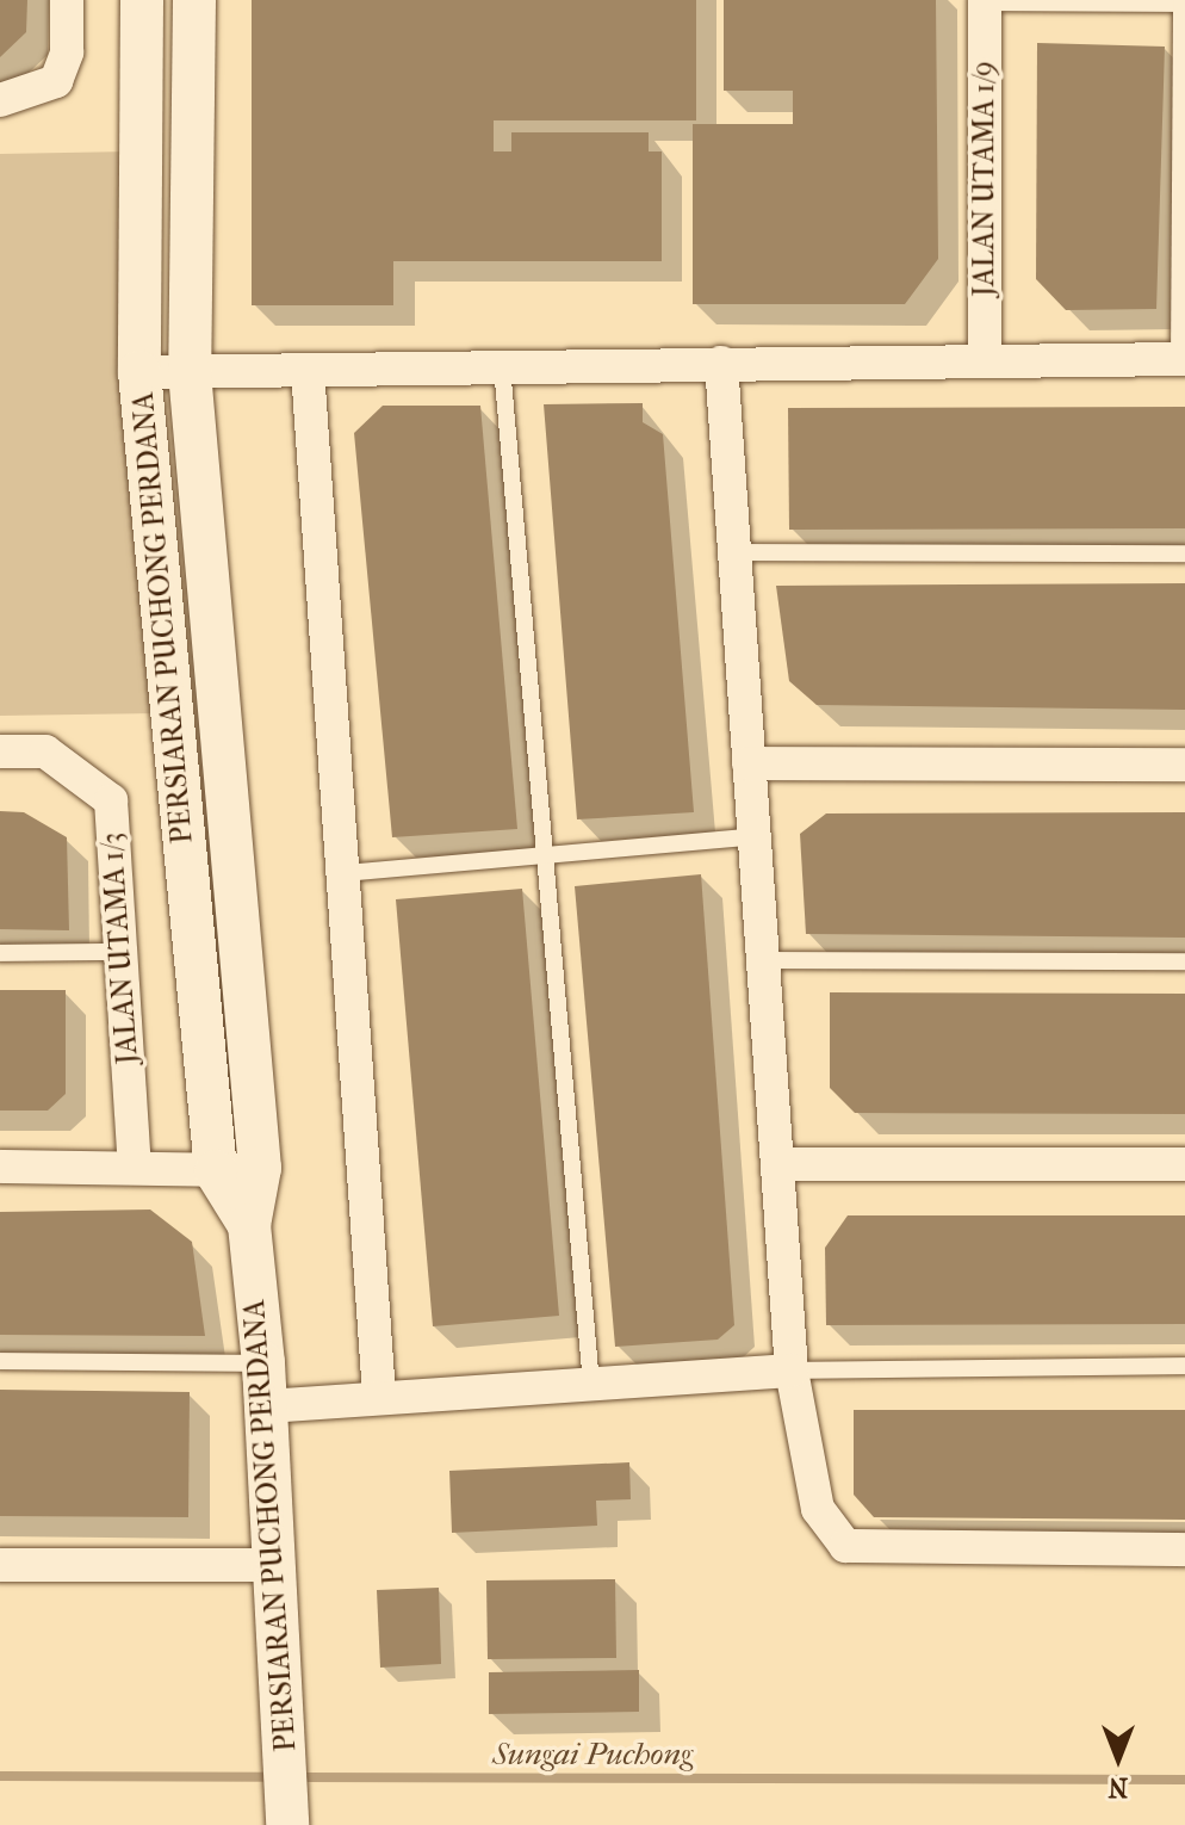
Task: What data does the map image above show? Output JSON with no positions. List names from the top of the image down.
{
  "streets": {
    "street": ["JALAN UTAMA 1/9", "PERSIARAN PUCHONG PERDANA", "JALAN UTAMA 1/3"]
  },
  "water": ["Sungai Puchong"],
  "north": "bottom"
}
